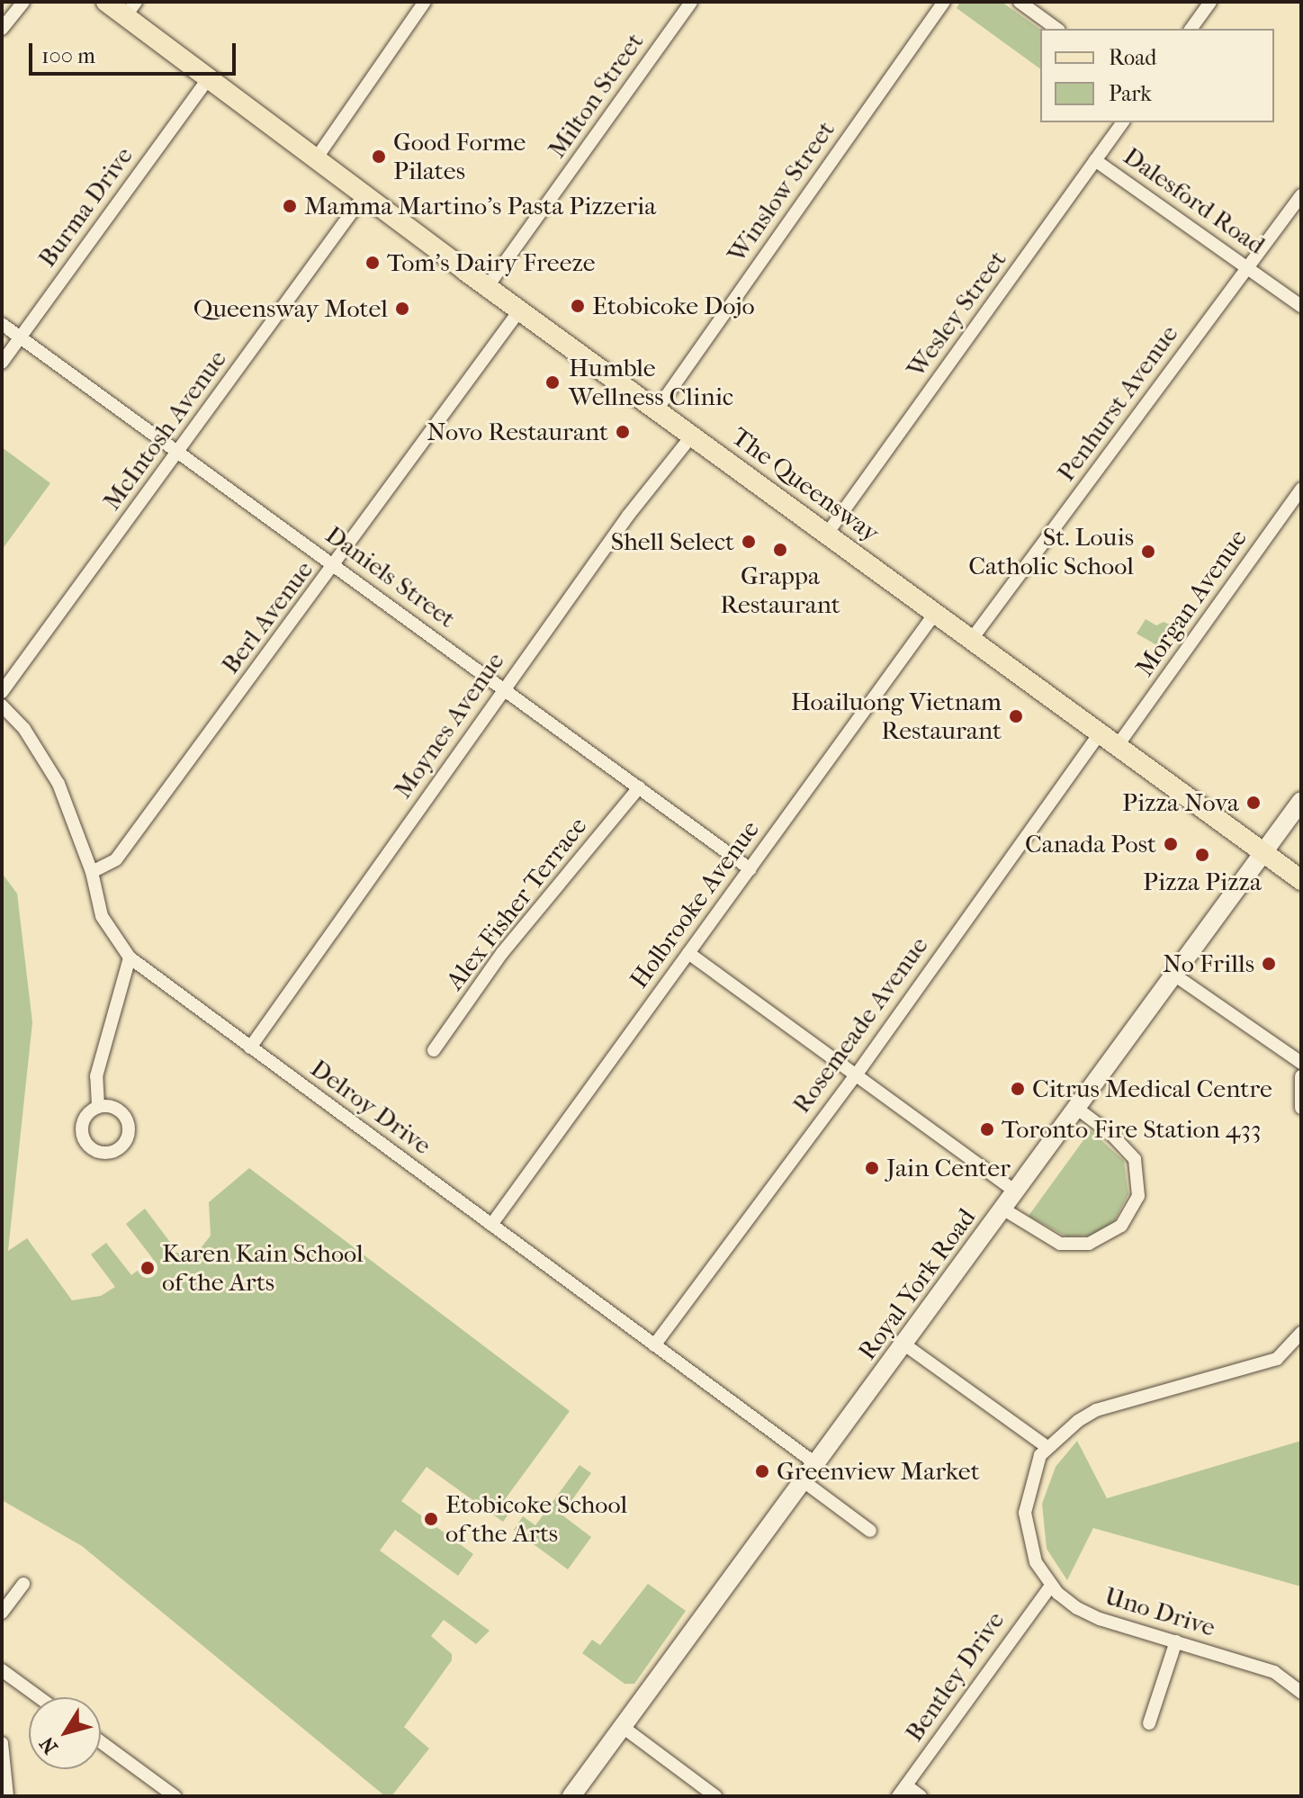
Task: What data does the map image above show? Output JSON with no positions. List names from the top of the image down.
{
  "streets": {
    "main road": ["The Queensway", "Royal York Road"],
    "street": [
      "Milton Street",
      "Winslow Street",
      "Dalesford Road",
      "Burma Drive",
      "Wesley Street",
      "Penhurst Avenue",
      "McIntosh Avenue",
      "Daniels Street",
      "Morgan Avenue",
      "Berl Avenue",
      "Moynes Avenue",
      "Alex Fisher Terrace",
      "Holbrooke Avenue",
      "Rosemeade Avenue",
      "Delroy Drive",
      "Uno Drive",
      "Bentley Drive"
    ]
  },
  "crossings": [
    ["Milton Street", "The Queensway"],
    ["Winslow Street", "The Queensway"],
    ["Dalesford Road", "Wesley Street"],
    ["Dalesford Road", "Penhurst Avenue"],
    ["Burma Drive", "The Queensway"],
    ["Burma Drive", "Daniels Street"],
    ["Wesley Street", "The Queensway"],
    ["Penhurst Avenue", "The Queensway"],
    ["McIntosh Avenue", "The Queensway"],
    ["McIntosh Avenue", "Daniels Street"],
    ["The Queensway", "Morgan Avenue"],
    ["The Queensway", "Berl Avenue"],
    ["The Queensway", "Moynes Avenue"],
    ["The Queensway", "Holbrooke Avenue"],
    ["The Queensway", "Rosemeade Avenue"],
    ["The Queensway", "Royal York Road"],
    ["Daniels Street", "Berl Avenue"],
    ["Daniels Street", "Moynes Avenue"],
    ["Daniels Street", "Alex Fisher Terrace"],
    ["Daniels Street", "Holbrooke Avenue"],
    ["Berl Avenue", "Delroy Drive"],
    ["Moynes Avenue", "Delroy Drive"],
    ["Holbrooke Avenue", "Delroy Drive"],
    ["Rosemeade Avenue", "Delroy Drive"],
    ["Delroy Drive", "Royal York Road"],
    ["Uno Drive", "Bentley Drive"]
  ],
  "places": [
    "Good Forme Pilates",
    "Mamma Martino's Pasta Pizzeria",
    "Tom's Dairy Freeze",
    "Etobicoke Dojo",
    "Queensway Motel",
    "Humble Wellness Clinic",
    "Novo Restaurant",
    "Shell Select",
    "Grappa Restaurant",
    "St. Louis Catholic School",
    "Hoailuong Vietnam Restaurant",
    "Pizza Nova",
    "Canada Post",
    "Pizza Pizza",
    "No Frills",
    "Citrus Medical Centre",
    "Toronto Fire Station 433",
    "Jain Center",
    "Karen Kain School of the Arts",
    "Greenview Market",
    "Etobicoke School of the Arts"
  ],
  "legend": ["Road", "Park"],
  "scale_bar": "100 m",
  "north": "bottom left"
}
